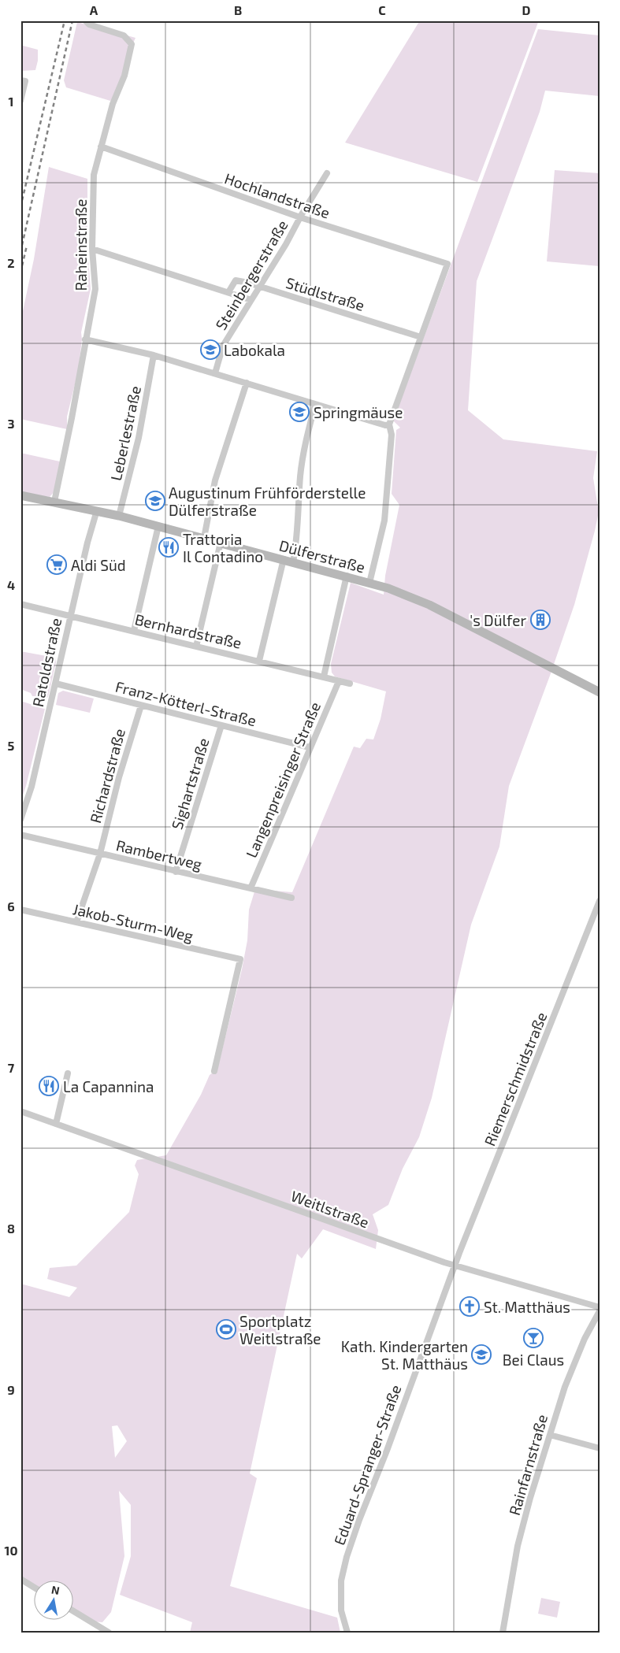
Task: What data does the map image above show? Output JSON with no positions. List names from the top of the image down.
{
  "streets": {
    "main road": ["Dülferstraße"],
    "street": [
      "Hochlandstraße",
      "Raheinstraße",
      "Steinbergerstraße",
      "Stüdlstraße",
      "Leberlestraße",
      "Bernhardstraße",
      "Ratoldstraße",
      "Franz-Kötterl-Straße",
      "Richardstraße",
      "Langenpreisinger Straße",
      "Sighartstraße",
      "Rambertweg",
      "Jakob-Sturm-Weg",
      "Riemerschmidstraße",
      "Weitlstraße",
      "Eduard-Spranger-Straße",
      "Rainfarnstraße"
    ]
  },
  "crossings": [
    ["Hochlandstraße", "Raheinstraße"],
    ["Hochlandstraße", "Steinbergerstraße"],
    ["Hochlandstraße", "Stüdlstraße"],
    ["Raheinstraße", "Dülferstraße"],
    ["Steinbergerstraße", "Stüdlstraße"],
    ["Leberlestraße", "Dülferstraße"],
    ["Dülferstraße", "Ratoldstraße"],
    ["Bernhardstraße", "Ratoldstraße"],
    ["Bernhardstraße", "Langenpreisinger Straße"],
    ["Ratoldstraße", "Franz-Kötterl-Straße"],
    ["Franz-Kötterl-Straße", "Richardstraße"],
    ["Franz-Kötterl-Straße", "Langenpreisinger Straße"],
    ["Franz-Kötterl-Straße", "Sighartstraße"],
    ["Richardstraße", "Rambertweg"],
    ["Richardstraße", "Jakob-Sturm-Weg"],
    ["Langenpreisinger Straße", "Rambertweg"],
    ["Sighartstraße", "Rambertweg"],
    ["Riemerschmidstraße", "Weitlstraße"],
    ["Riemerschmidstraße", "Eduard-Spranger-Straße"],
    ["Weitlstraße", "Eduard-Spranger-Straße"]
  ],
  "places": {
    "school or university": [
      "Labokala",
      "Springmäuse",
      "Augustinum Frühförderstelle Dülferstraße",
      "Kath. Kindergarten St. Matthäus"
    ],
    "restaurant": ["Trattoria Il Contadino", "La Capannina"],
    "supermarket": ["Aldi Süd"],
    "building": ["'s Dülfer"],
    "church": ["St. Matthäus"],
    "sports": ["Sportplatz Weitlstraße"],
    "bar": ["Bei Claus"]
  },
  "north": "top",
  "grid": {
    "columns": [
      "A",
      "B",
      "C",
      "D"
    ],
    "rows": [
      "1",
      "2",
      "3",
      "4",
      "5",
      "6",
      "7",
      "8",
      "9",
      "10"
    ]
  }
}
